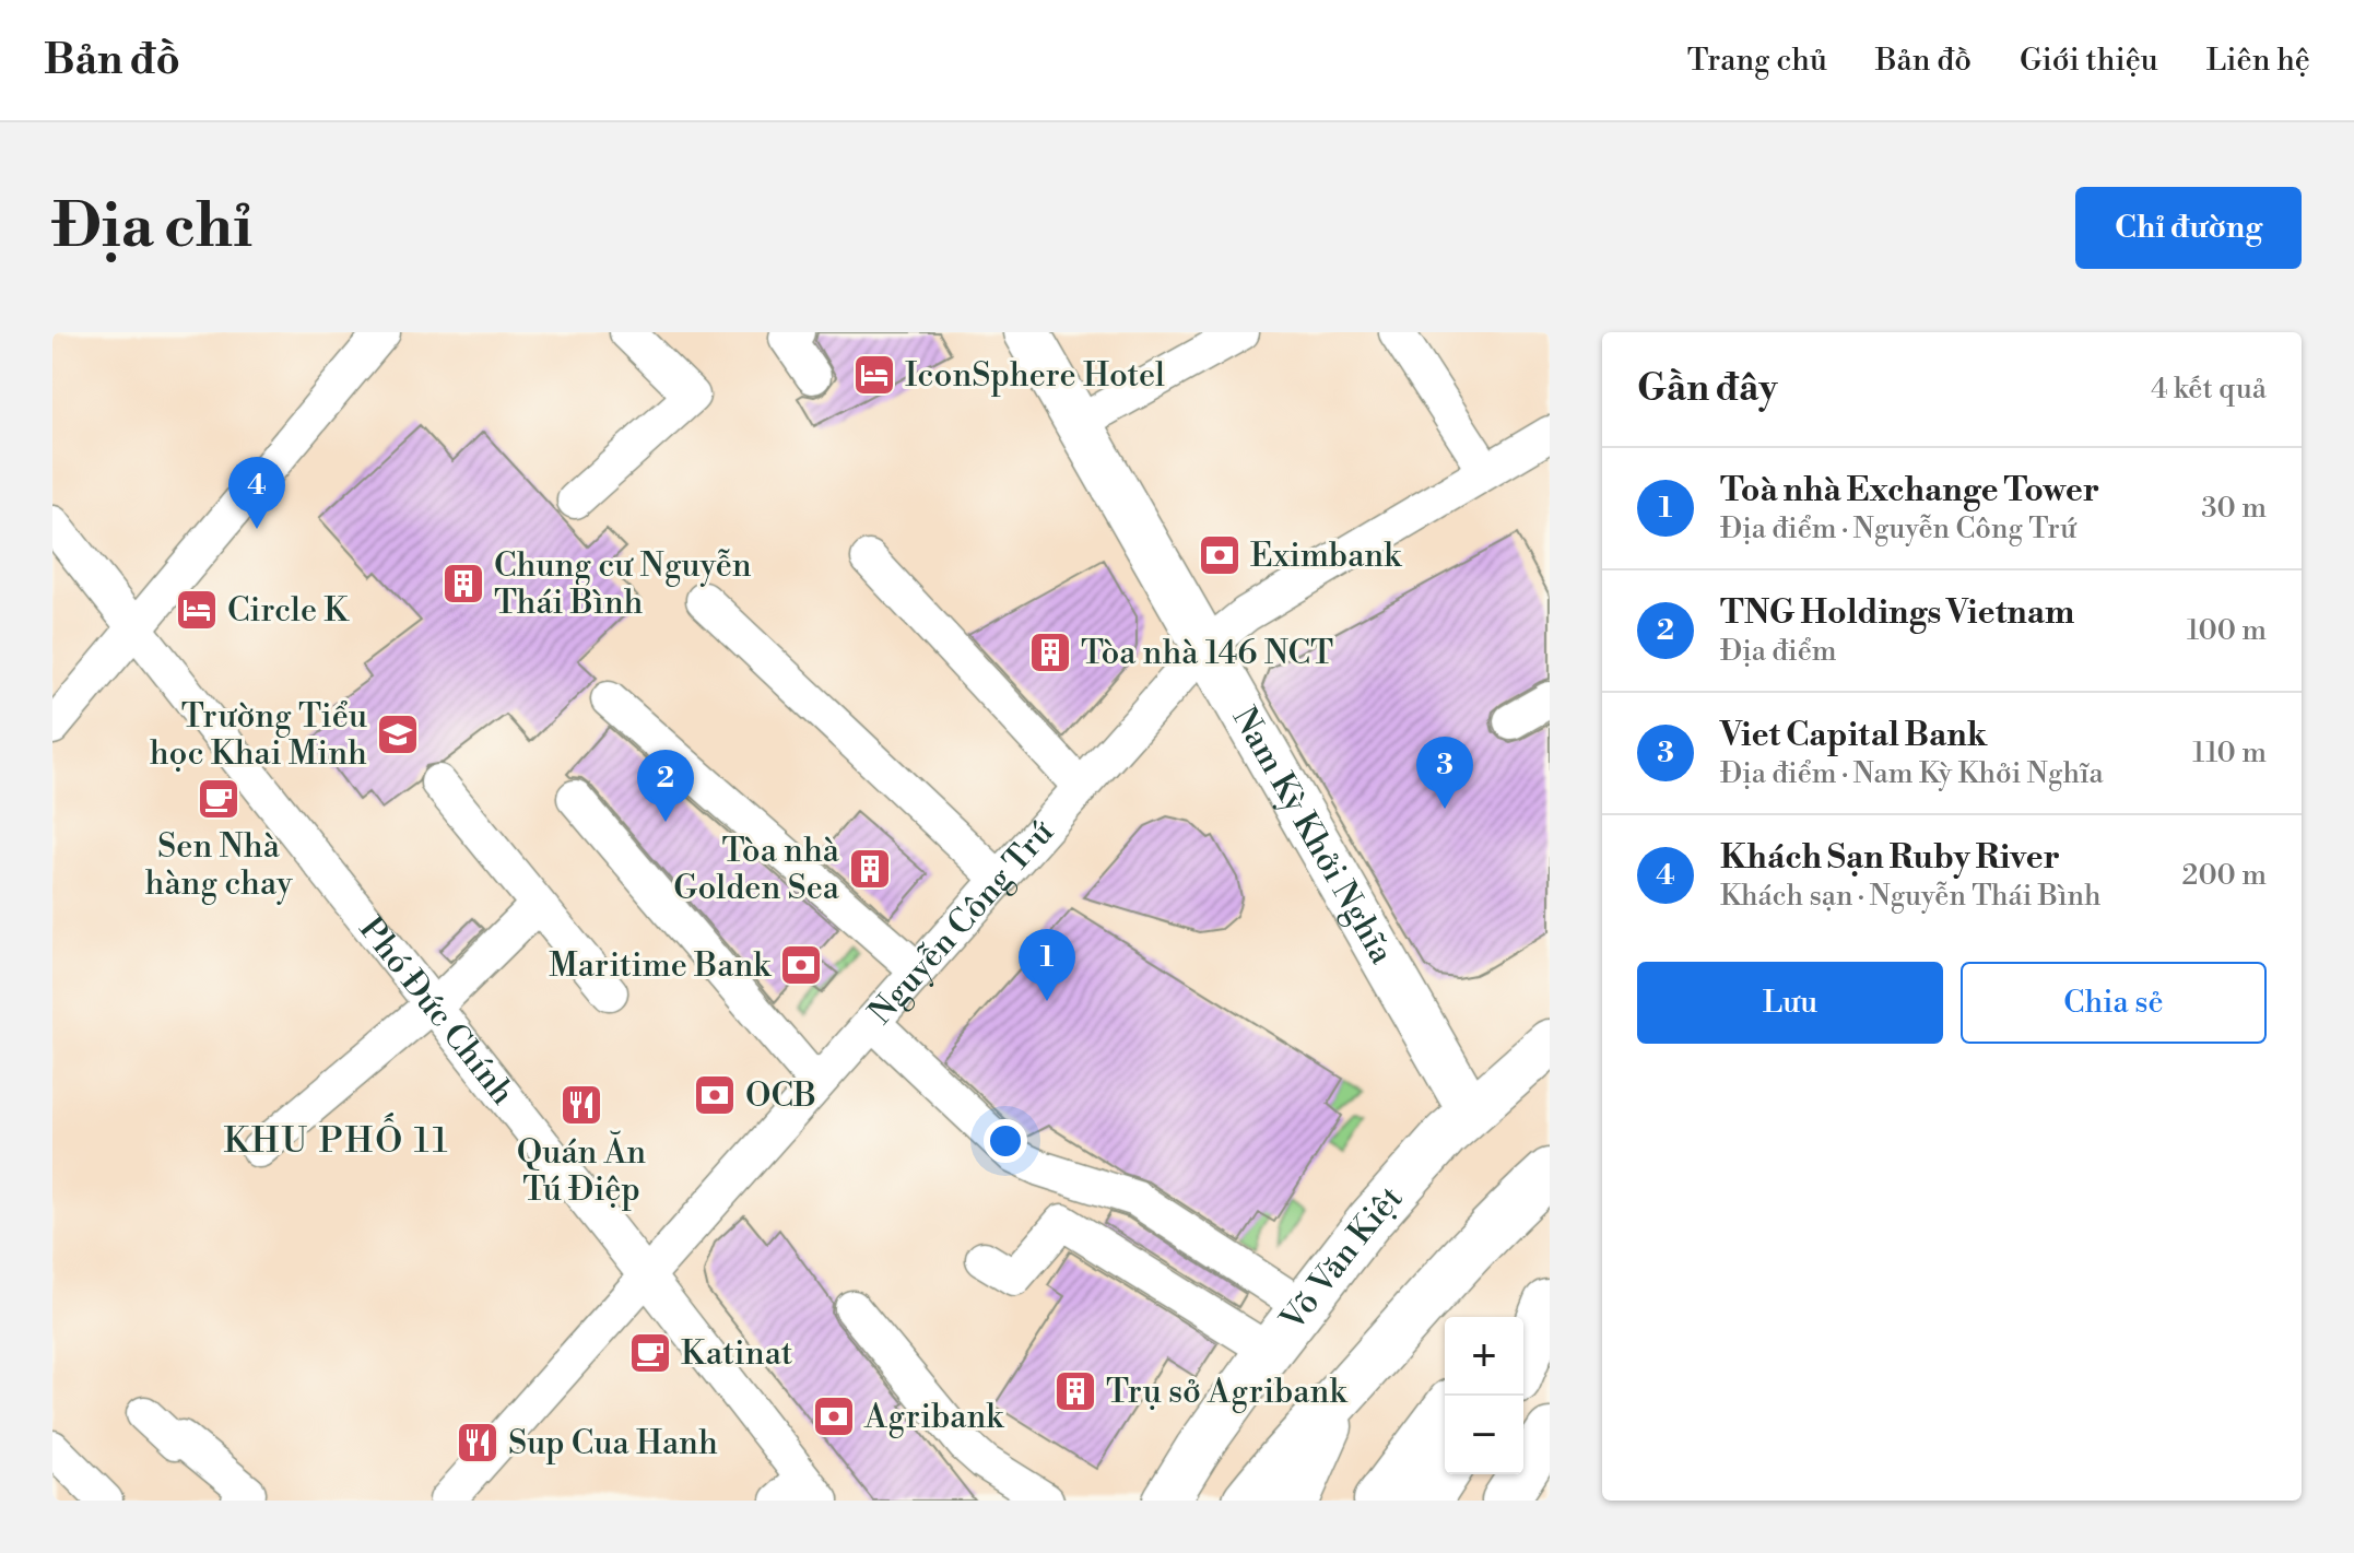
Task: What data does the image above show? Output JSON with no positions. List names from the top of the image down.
{
  "streets": {
    "main road": ["Nam Kỳ Khởi Nghĩa", "Võ Văn Kiệt"],
    "street": ["Nguyễn Công Trứ", "Phó Đức Chính"]
  },
  "crossings": [
    ["Nam Kỳ Khởi Nghĩa", "Nguyễn Công Trứ"],
    ["Nam Kỳ Khởi Nghĩa", "Võ Văn Kiệt"],
    ["Nguyễn Công Trứ", "Phó Đức Chính"]
  ],
  "districts": ["KHU PHỐ 11"],
  "places": {
    "hotel": ["IconSphere Hotel", "Circle K"],
    "bank": [
      "Eximbank",
      "Maritime Bank",
      "OCB",
      "Agribank"
    ],
    "building": [
      "Chung cư Nguyễn Thái Bình",
      "Tòa nhà 146 NCT",
      "Tòa nhà Golden Sea",
      "Trụ sở Agribank"
    ],
    "school or university": ["Trường Tiểu học Khai Minh"],
    "cafe": ["Sen Nhà hàng chay", "Katinat"],
    "restaurant": ["Quán Ăn Tú Điệp", "Sup Cua Hanh"]
  },
  "page": {
    "header": "Bản đồ",
    "nav": [
      "Trang chủ",
      "Bản đồ",
      "Giới thiệu",
      "Liên hệ"
    ],
    "buttons": [
      "Chỉ đường",
      ["Lưu", "Chia sẻ"]
    ],
    "title": "Địa chỉ",
    "heading": ["Gần đây", "4 kết quả"],
    "list": [
      {
        "mark": "1",
        "name": "Toà nhà Exchange Tower",
        "note": "Địa điểm · Nguyễn Công Trứ",
        "value": "30 m"
      },
      {
        "mark": "2",
        "name": "TNG Holdings Vietnam",
        "note": "Địa điểm",
        "value": "100 m"
      },
      {
        "mark": "3",
        "name": "Viet Capital Bank",
        "note": "Địa điểm · Nam Kỳ Khởi Nghĩa",
        "value": "110 m"
      },
      {
        "mark": "4",
        "name": "Khách Sạn Ruby River",
        "note": "Khách sạn · Nguyễn Thái Bình",
        "value": "200 m"
      }
    ],
    "pins": [
      "4",
      "3",
      "2",
      "1"
    ],
    "map_buttons": ["+", "−"]
  }
}
